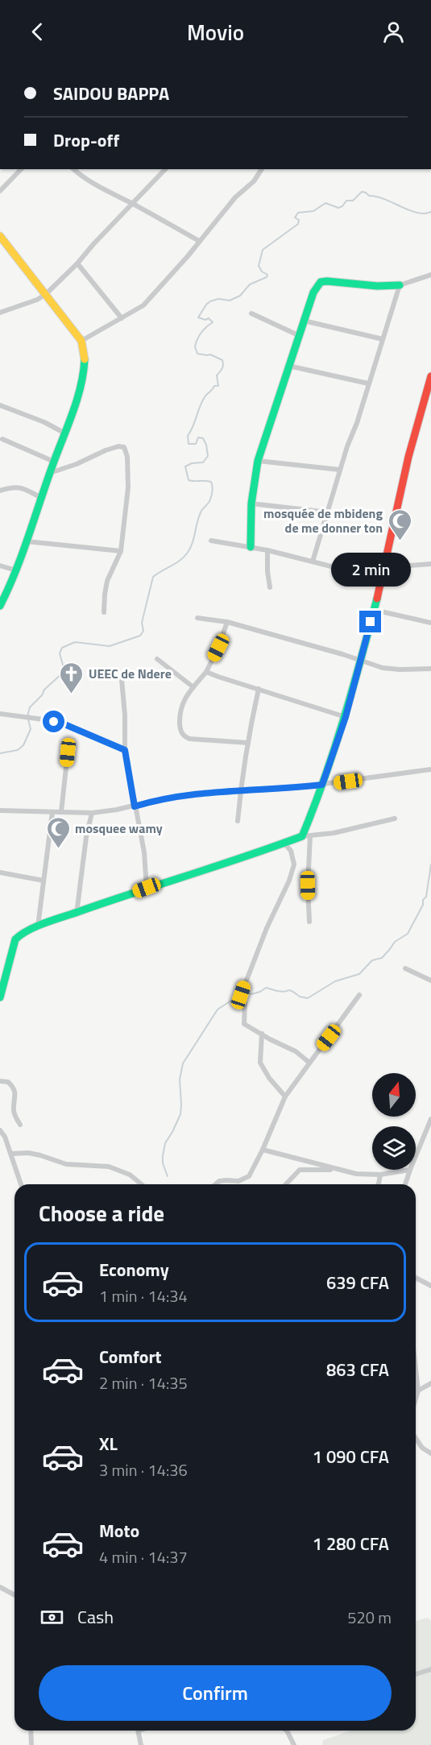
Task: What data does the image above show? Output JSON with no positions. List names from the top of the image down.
{
  "places": {
    "mosque": ["mosquée de mbideng de me donner ton", "mosquee wamy"],
    "church": ["UEEC de Ndere"]
  },
  "north": "top",
  "page": {
    "header": "Movio",
    "banner": ["SAIDOU BAPPA", "Drop-off"],
    "bubble": "2 min",
    "heading": "Choose a ride",
    "list": [
      {
        "name": "Economy",
        "note": "1 min · 14:34",
        "value": "639 CFA"
      },
      {
        "name": "Comfort",
        "note": "2 min · 14:35",
        "value": "863 CFA"
      },
      {
        "name": "XL",
        "note": "3 min · 14:36",
        "value": "1 090 CFA"
      },
      {
        "name": "Moto",
        "note": "4 min · 14:37",
        "value": "1 280 CFA"
      }
    ],
    "pay": ["Cash", "520 m"],
    "buttons": "Confirm"
  }
}
